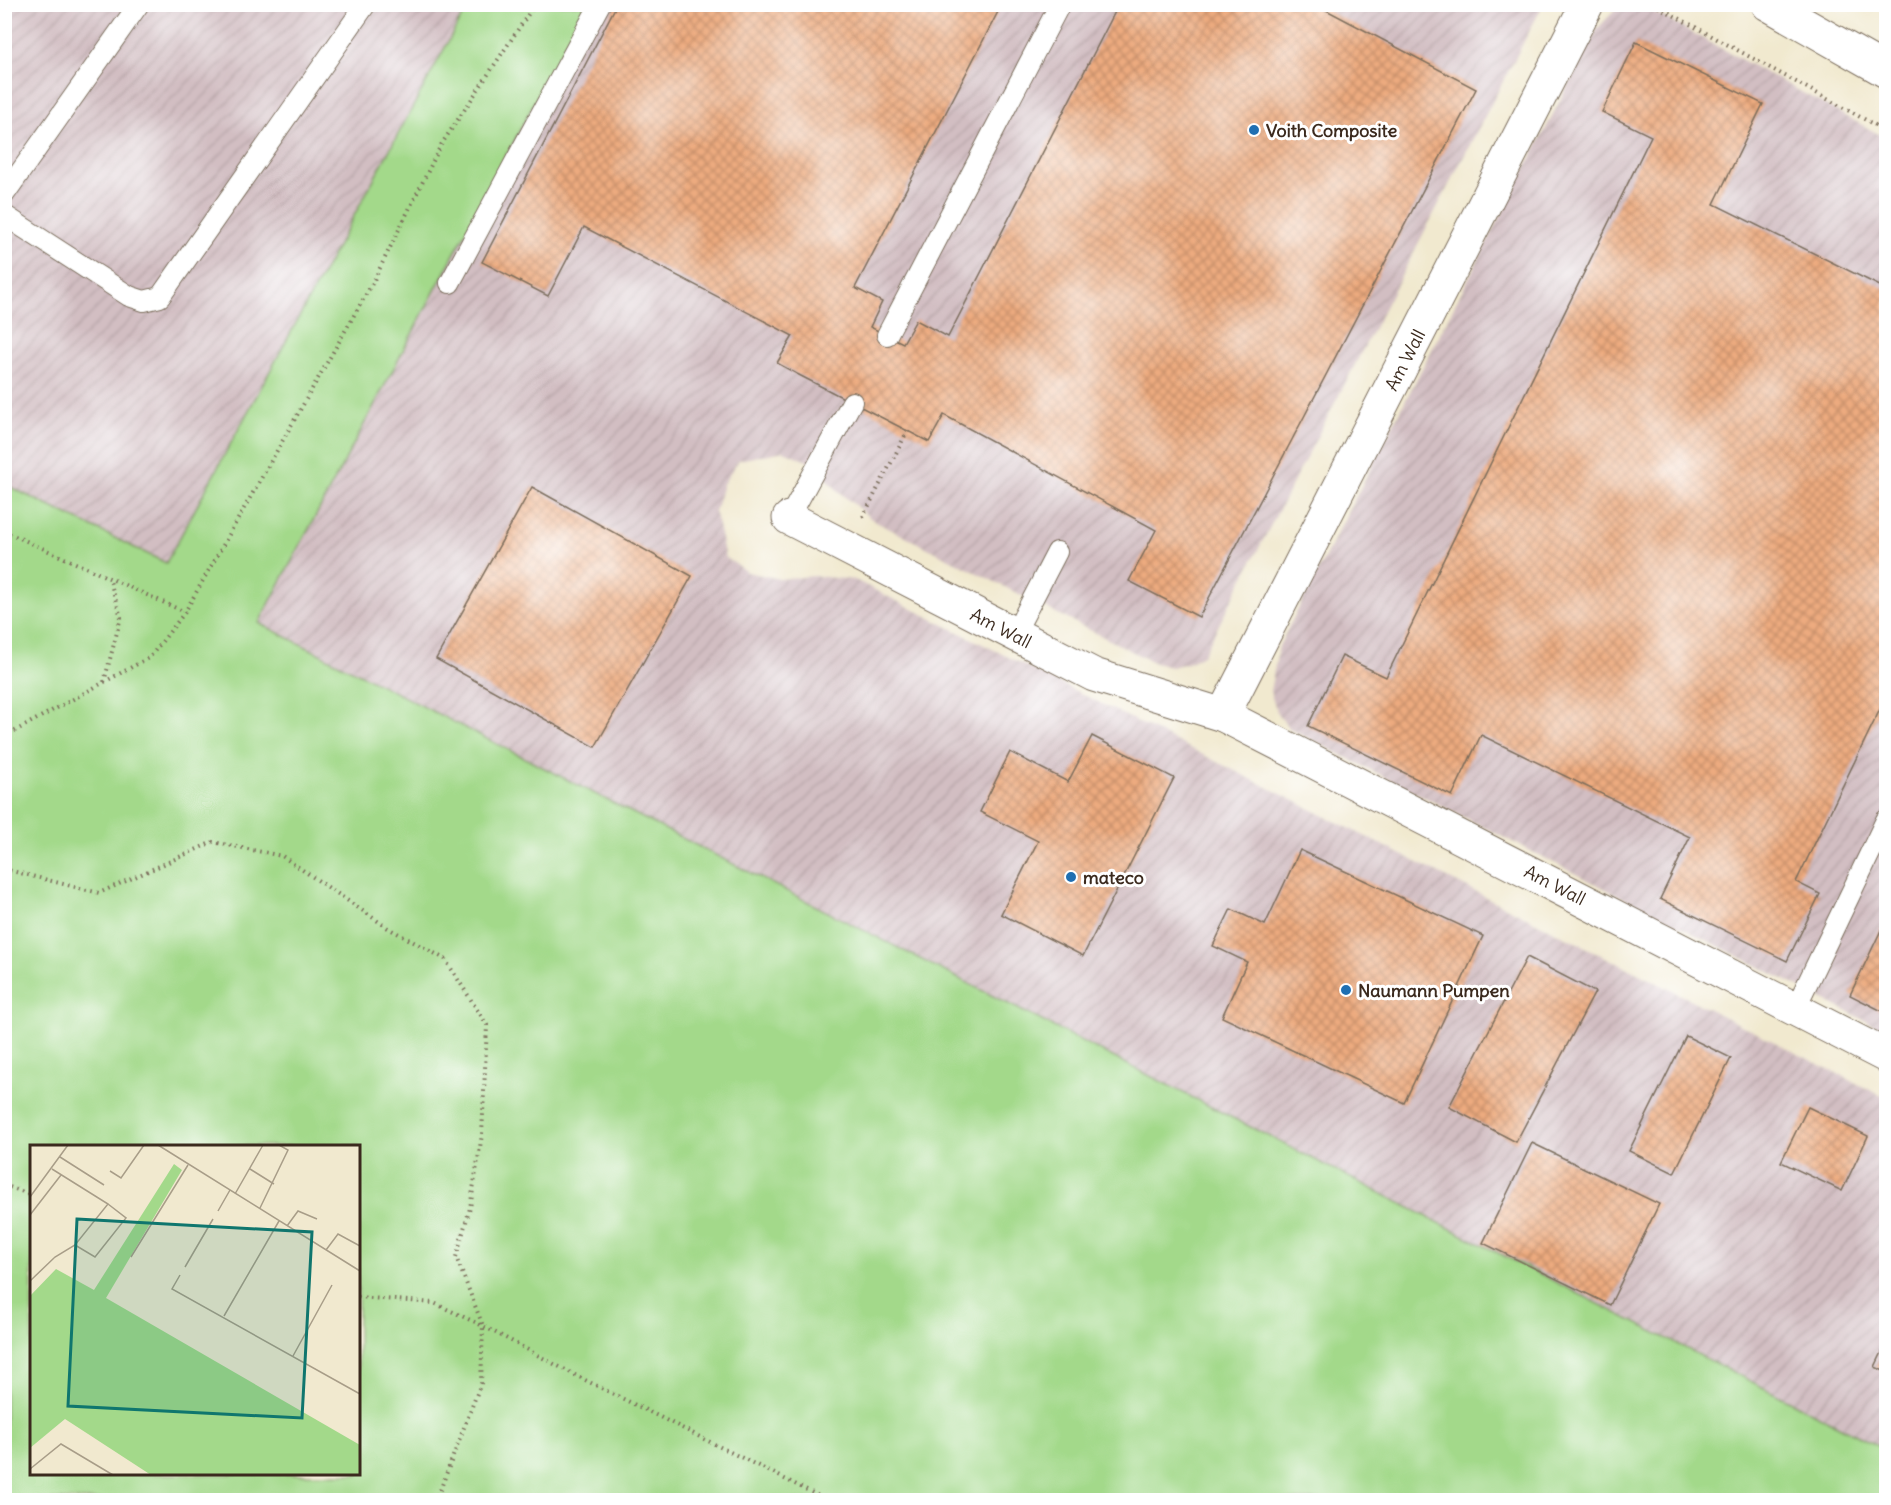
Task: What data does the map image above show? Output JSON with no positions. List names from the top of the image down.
{
  "streets": {
    "street": ["Am Wall"]
  },
  "places": ["Voith Composite", "mateco", "Naumann Pumpen"]
}
